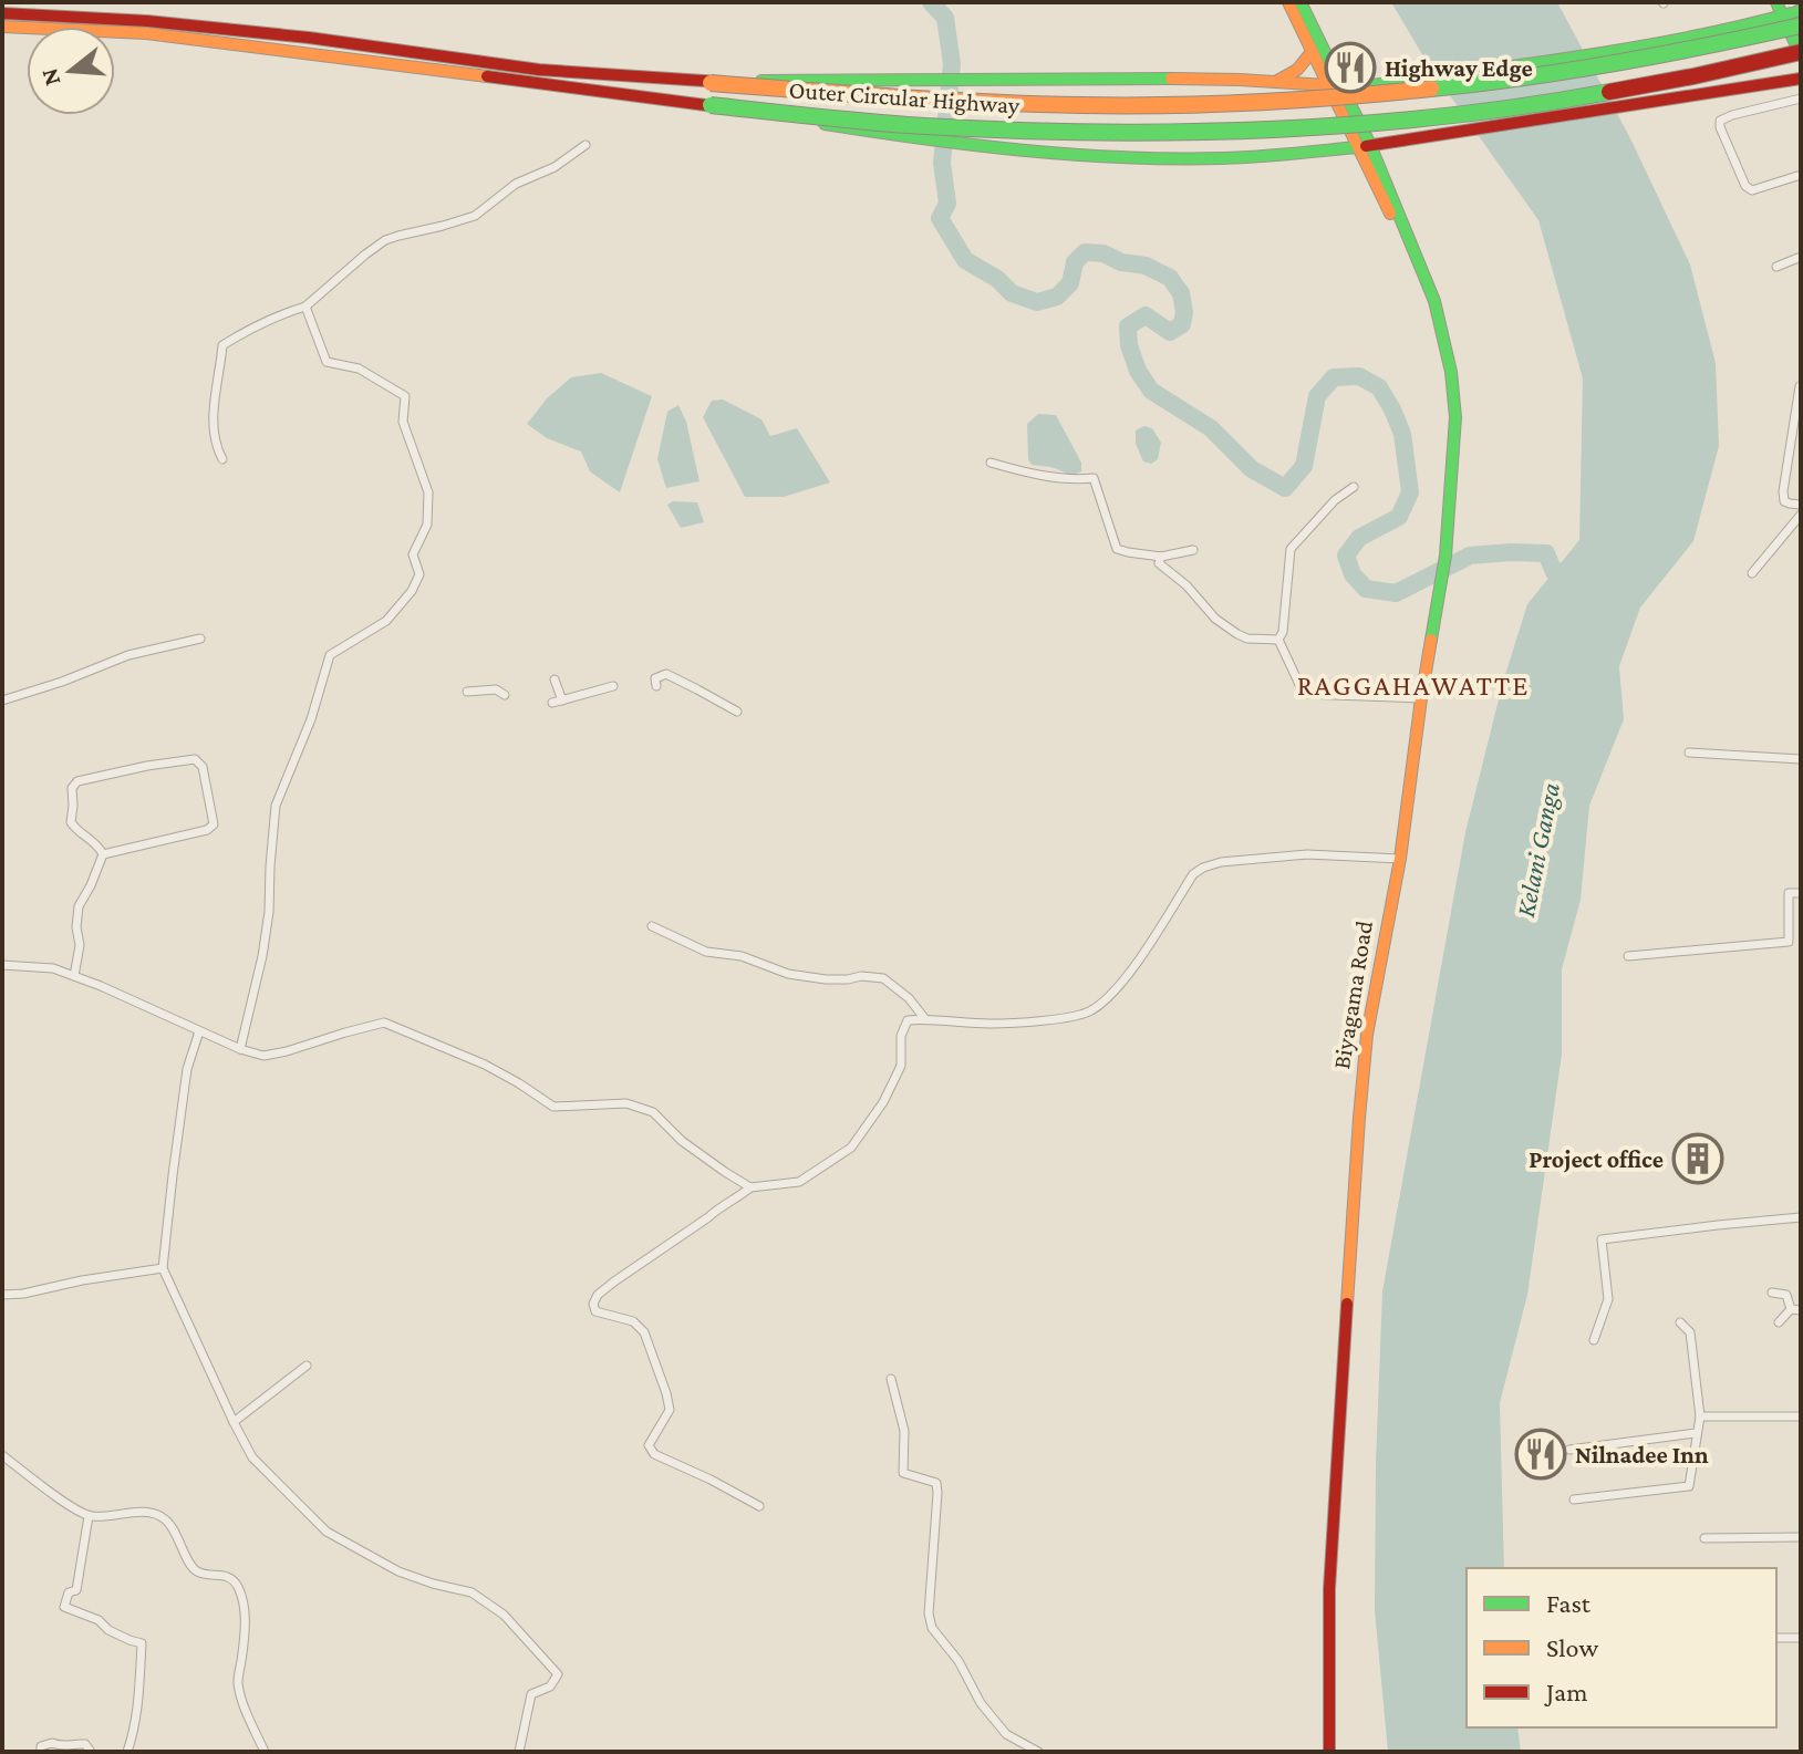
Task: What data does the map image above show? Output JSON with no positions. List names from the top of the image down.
{
  "streets": {
    "main road": ["Outer Circular Highway", "Biyagama Road"]
  },
  "districts": ["RAGGAHAWATTE"],
  "water": ["Kelani Ganga"],
  "places": {
    "restaurant": ["Highway Edge", "Nilnadee Inn"],
    "building": ["Project office"]
  },
  "legend": ["Fast", "Slow", "Jam"],
  "north": "left"
}
